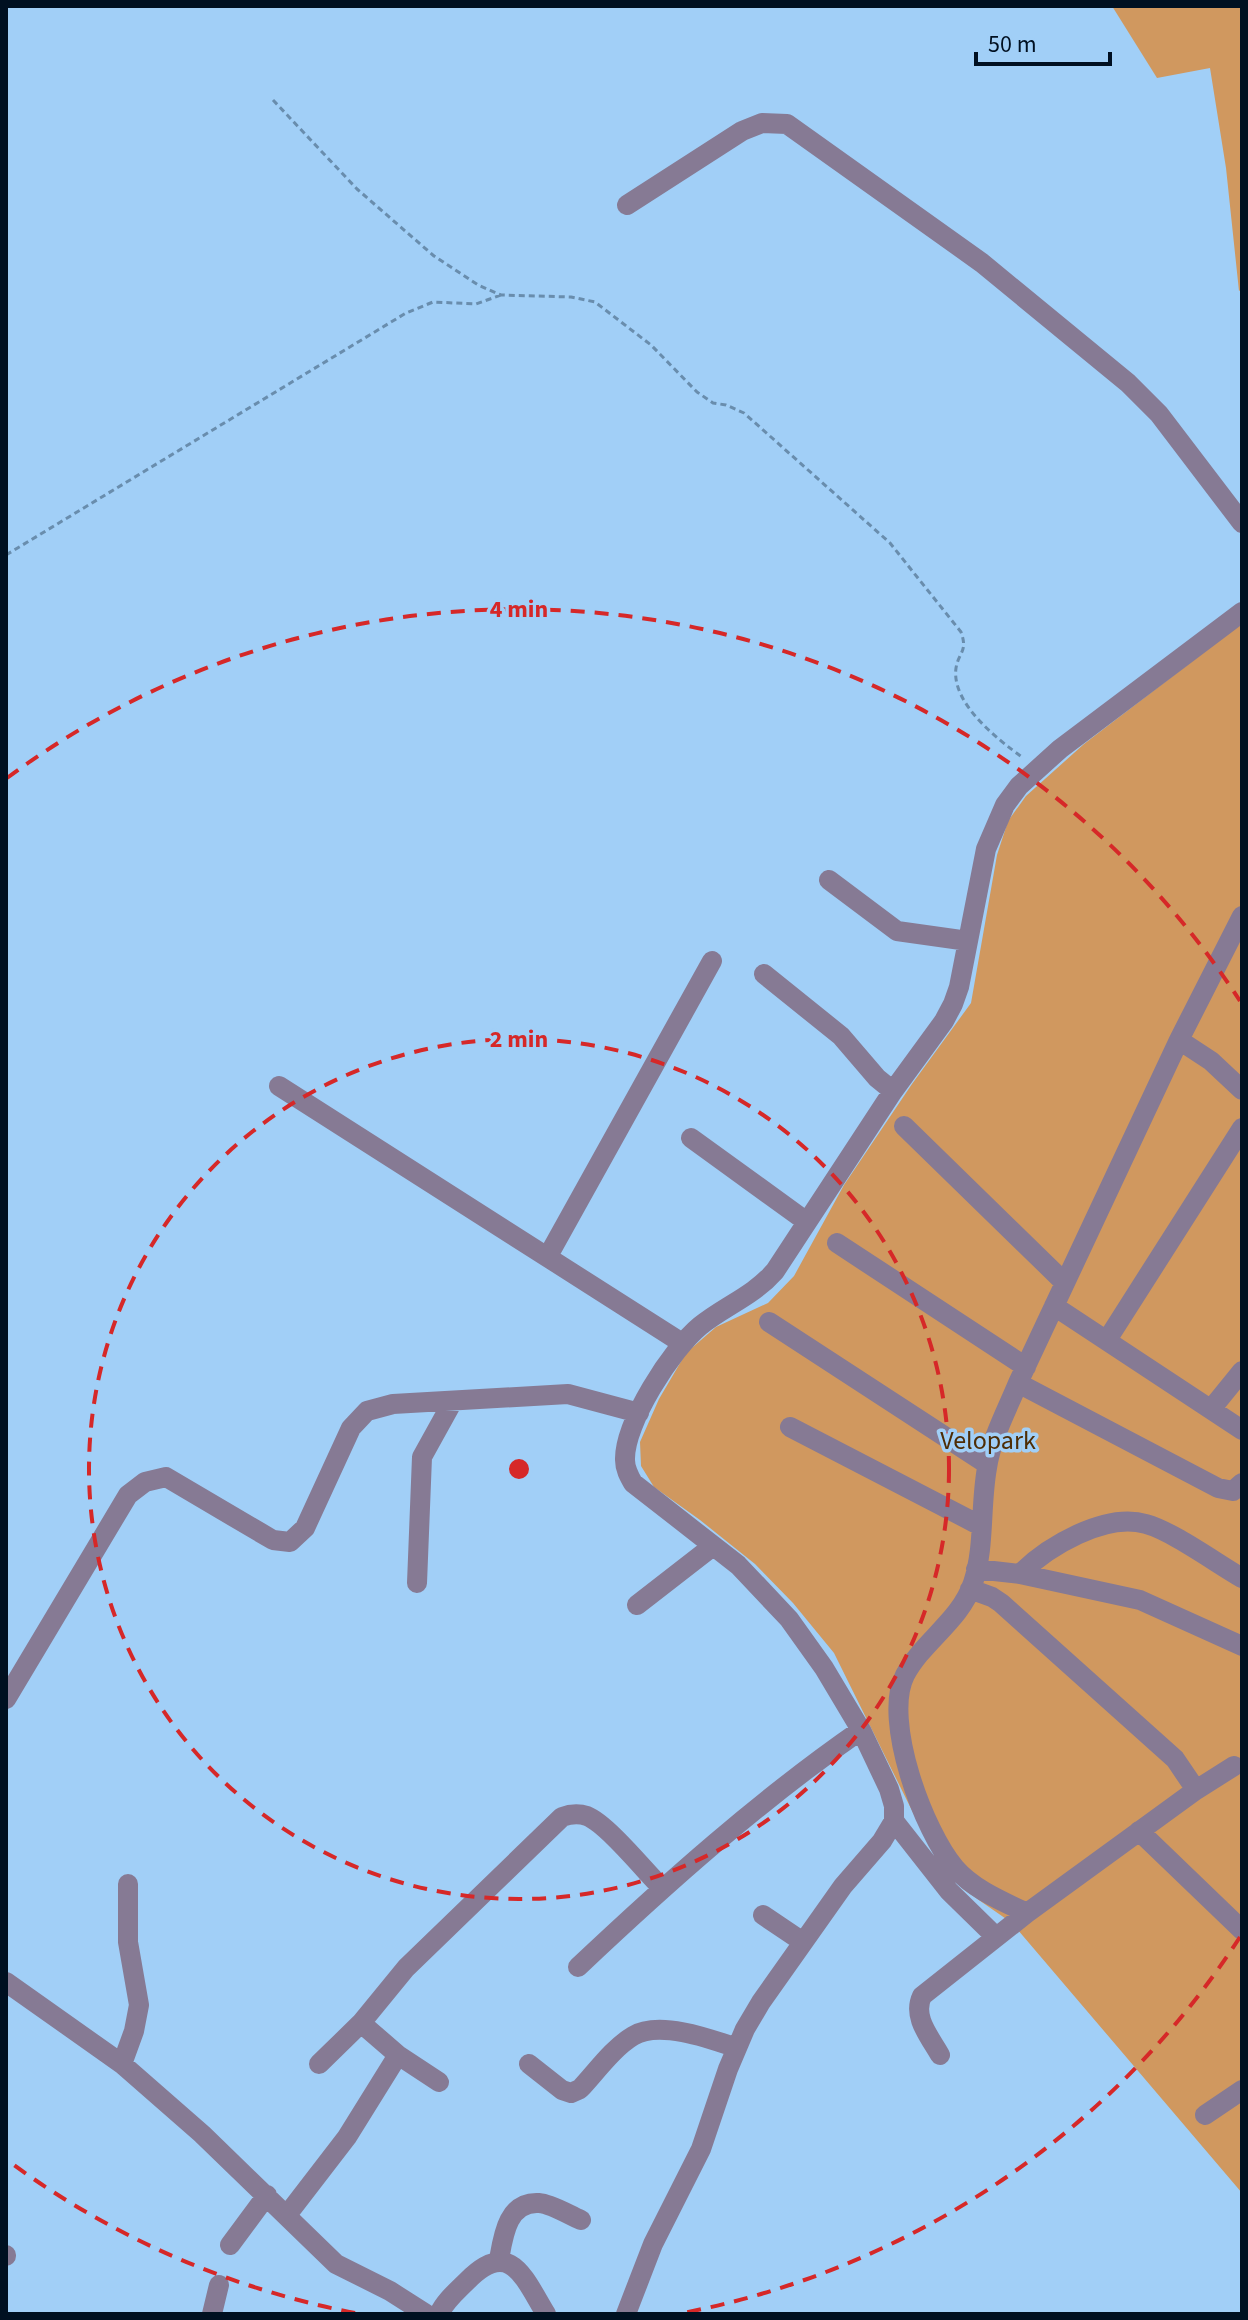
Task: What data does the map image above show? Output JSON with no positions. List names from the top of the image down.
{
  "parks": ["Velopark"],
  "scale_bar": "50 m",
  "rings": ["4 min", "2 min"]
}
